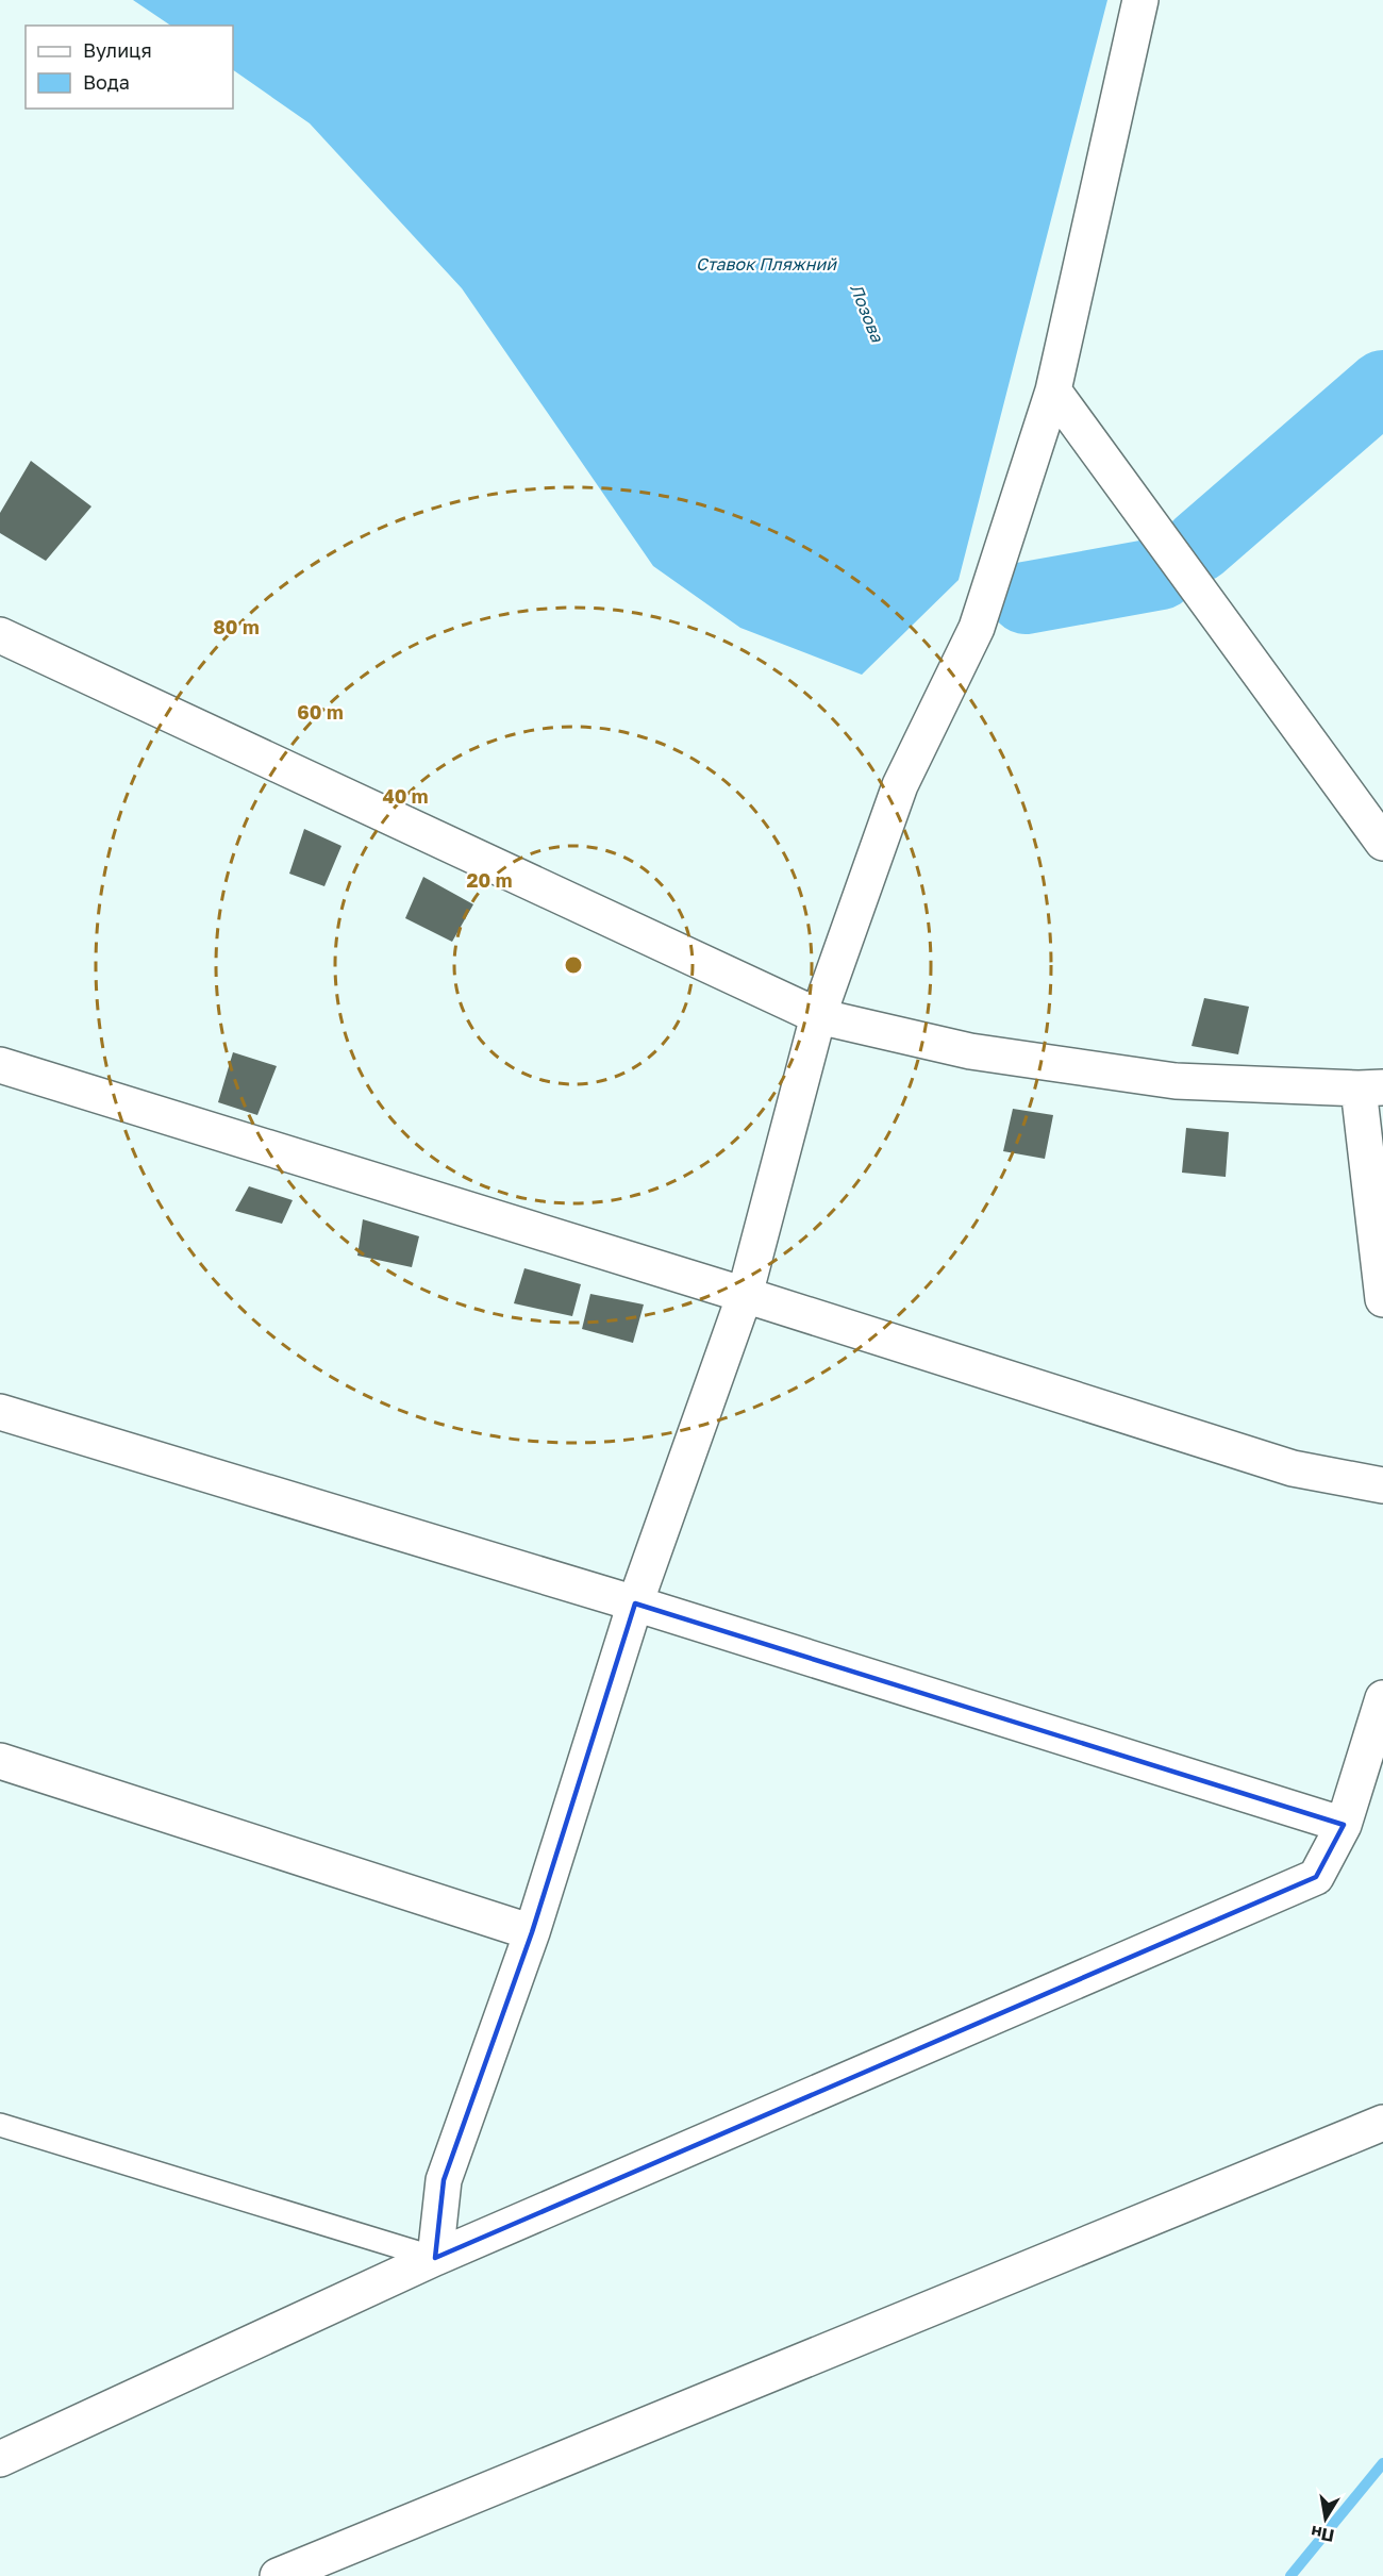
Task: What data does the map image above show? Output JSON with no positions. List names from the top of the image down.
{
  "water": ["Ставок Пляжний", "Лозова"],
  "legend": ["Вулиця", "Вода"],
  "north": "bottom",
  "rings": [
    "80 m",
    "60 m",
    "40 m",
    "20 m"
  ]
}
